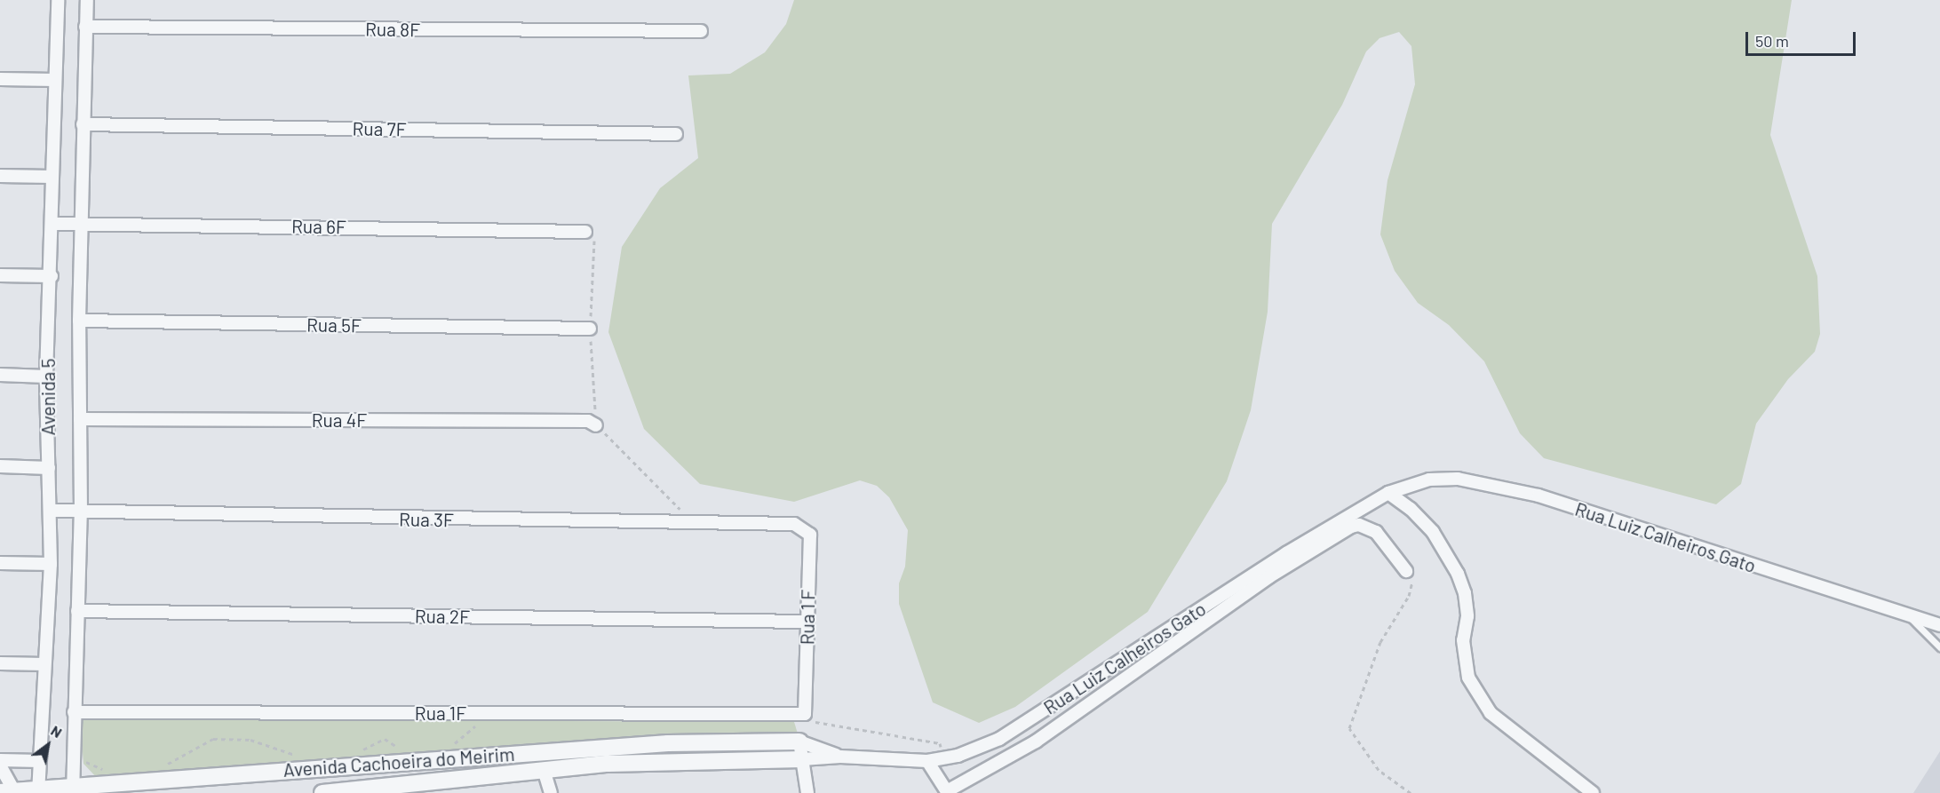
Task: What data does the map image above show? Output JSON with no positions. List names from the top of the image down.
{
  "streets": {
    "street": [
      "Rua 8F",
      "Rua 7F",
      "Rua 6F",
      "Rua 5F",
      "Avenida 5",
      "Rua 4F",
      "Rua 3F",
      "Rua Luiz Calheiros Gato",
      "Rua 2F",
      "Rua 1 F",
      "Rua 1F",
      "Avenida Cachoeira do Meirim"
    ]
  },
  "crossings": [
    ["Rua 8F", "Avenida 5"],
    ["Rua 7F", "Avenida 5"],
    ["Rua 6F", "Avenida 5"],
    ["Rua 5F", "Avenida 5"],
    ["Avenida 5", "Rua 4F"],
    ["Avenida 5", "Rua 3F"],
    ["Avenida 5", "Rua 2F"],
    ["Avenida 5", "Rua 1F"],
    ["Avenida 5", "Avenida Cachoeira do Meirim"],
    ["Rua 3F", "Rua 1 F"],
    ["Rua Luiz Calheiros Gato", "Avenida Cachoeira do Meirim"],
    ["Rua 2F", "Rua 1 F"],
    ["Rua 1 F", "Rua 1F"]
  ],
  "scale_bar": "50 m",
  "north": "top right"
}
